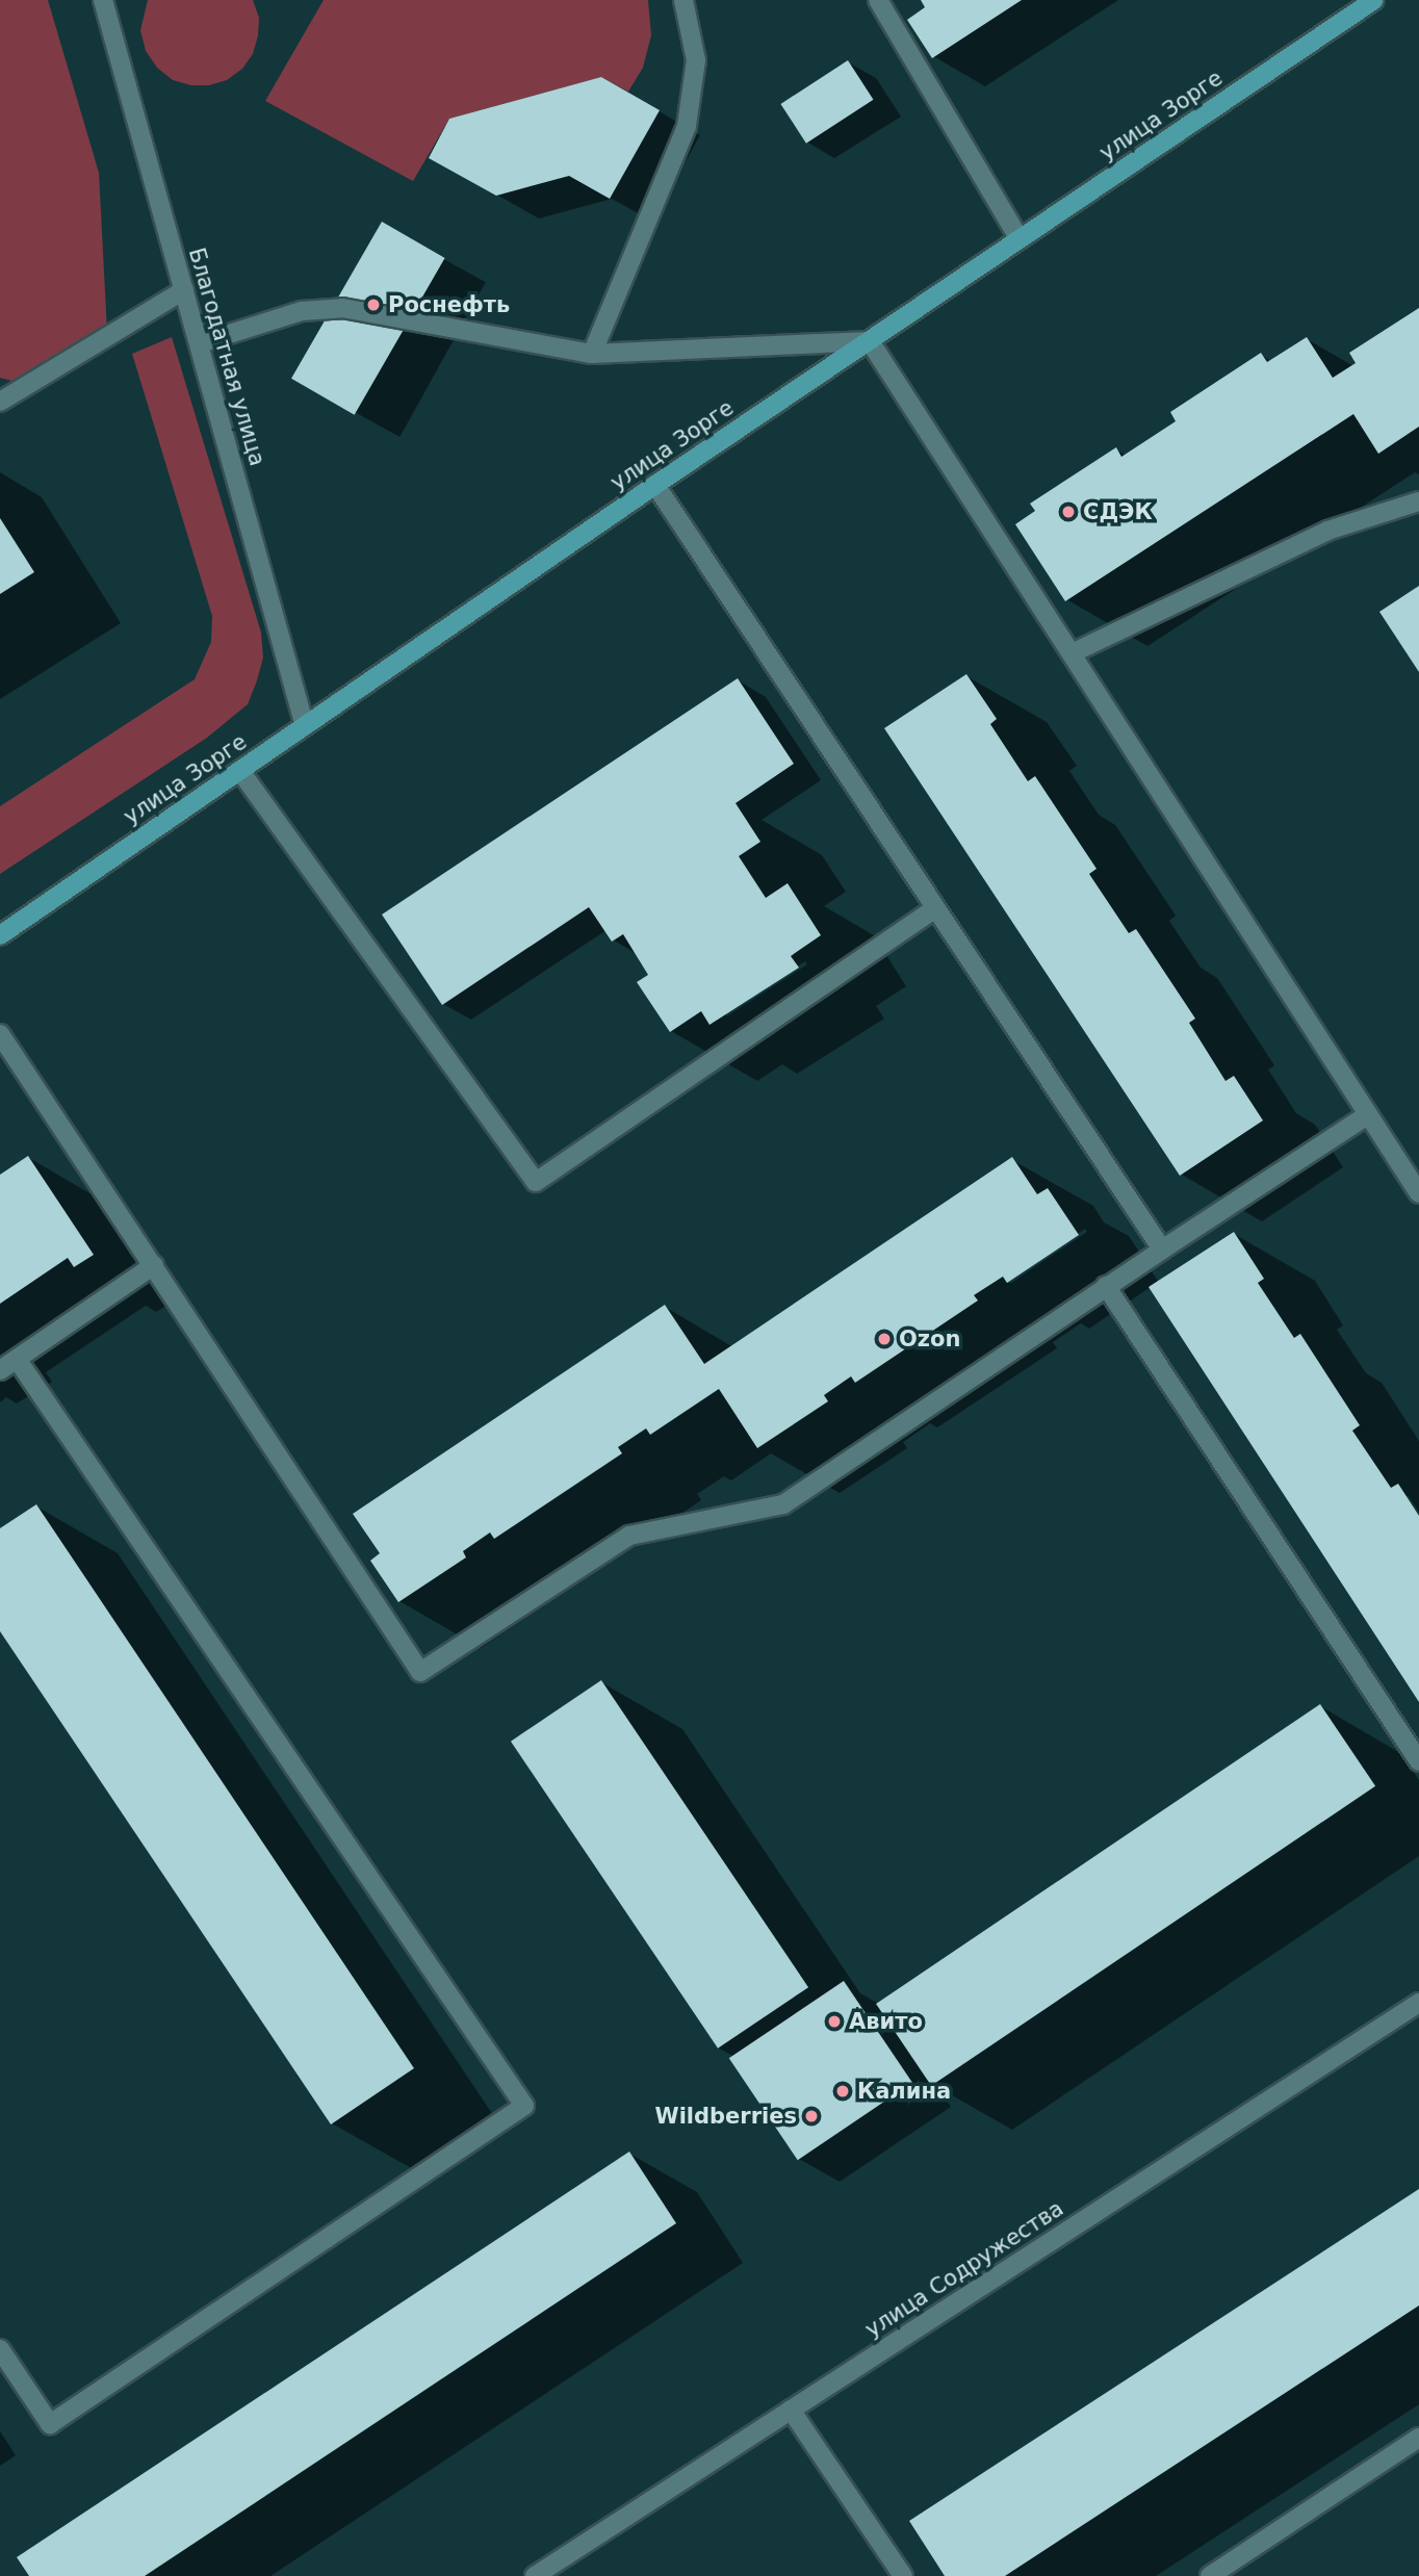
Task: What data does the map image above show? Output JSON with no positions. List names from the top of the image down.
{
  "streets": {
    "main road": ["улица Зорге"],
    "street": ["Благодатная улица", "улица Содружества"]
  },
  "crossings": [
    ["улица Зорге", "Благодатная улица"]
  ],
  "places": [
    "Роснефть",
    "СДЭК",
    "Ozon",
    "Авито",
    "Калина",
    "Wildberries"
  ]
}
